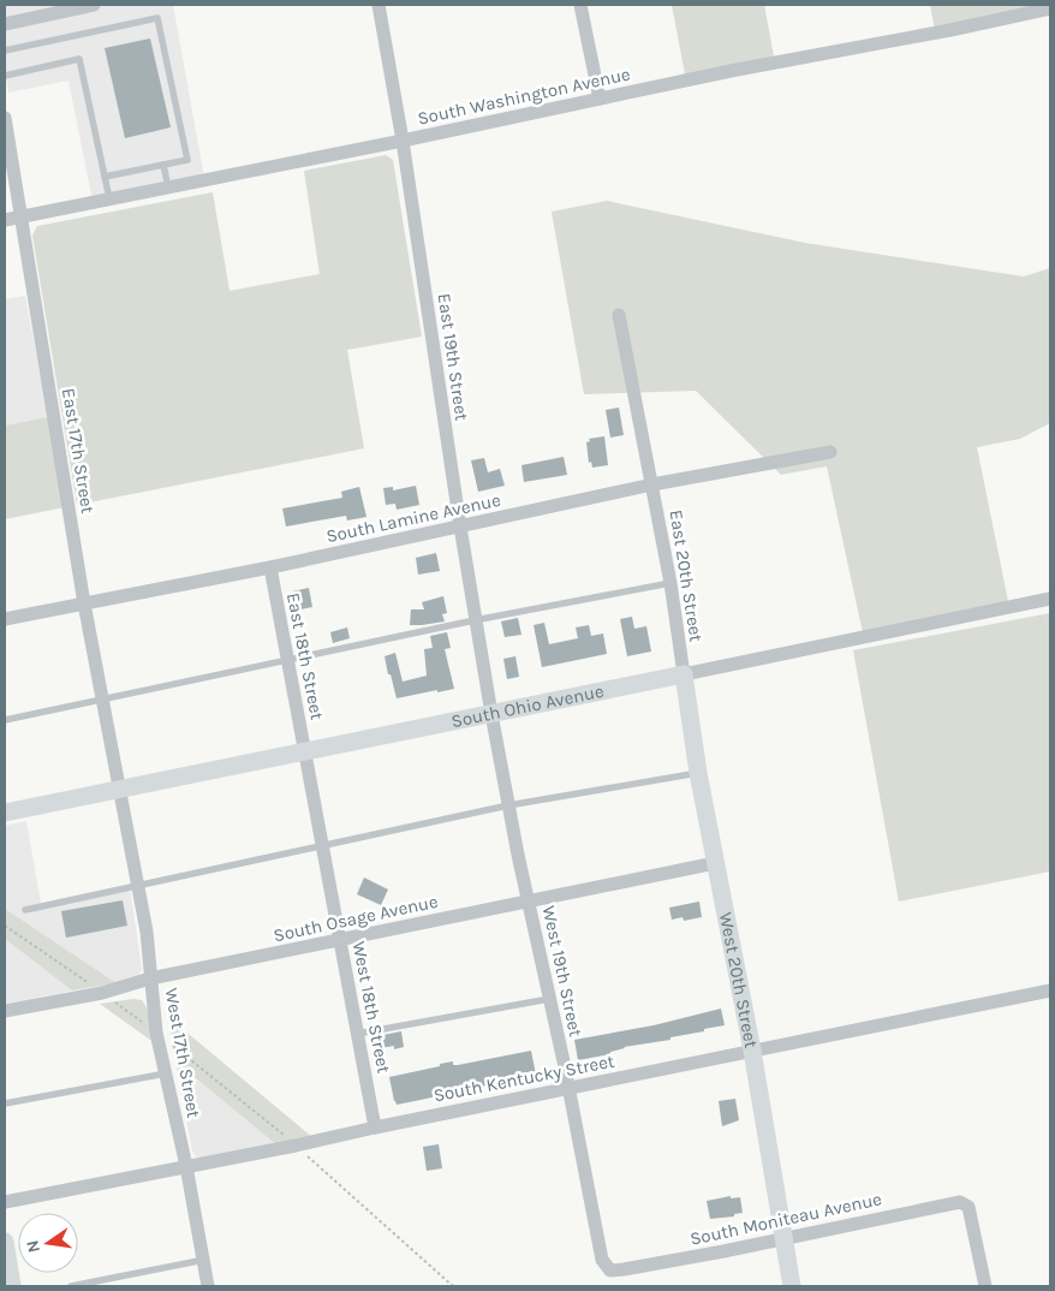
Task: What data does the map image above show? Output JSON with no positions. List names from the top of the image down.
{
  "streets": {
    "street": [
      "South Washington Avenue",
      "East 19th Street",
      "East 17th Street",
      "South Lamine Avenue",
      "East 20th Street",
      "East 18th Street",
      "South Ohio Avenue",
      "South Osage Avenue",
      "West 19th Street",
      "West 20th Street",
      "West 18th Street",
      "West 17th Street",
      "South Kentucky Street",
      "South Moniteau Avenue"
    ]
  },
  "crossings": [
    ["South Washington Avenue", "East 19th Street"],
    ["South Washington Avenue", "East 17th Street"],
    ["East 19th Street", "South Lamine Avenue"],
    ["East 19th Street", "South Ohio Avenue"],
    ["East 19th Street", "West 19th Street"],
    ["East 17th Street", "South Lamine Avenue"],
    ["East 17th Street", "South Ohio Avenue"],
    ["East 17th Street", "West 17th Street"],
    ["South Lamine Avenue", "East 20th Street"],
    ["South Lamine Avenue", "East 18th Street"],
    ["East 20th Street", "South Ohio Avenue"],
    ["East 20th Street", "West 20th Street"],
    ["East 18th Street", "South Ohio Avenue"],
    ["East 18th Street", "West 18th Street"],
    ["South Ohio Avenue", "West 19th Street"],
    ["South Ohio Avenue", "West 20th Street"],
    ["South Ohio Avenue", "West 18th Street"],
    ["South Ohio Avenue", "West 17th Street"],
    ["South Osage Avenue", "West 19th Street"],
    ["South Osage Avenue", "West 20th Street"],
    ["South Osage Avenue", "West 18th Street"],
    ["South Osage Avenue", "West 17th Street"],
    ["West 19th Street", "South Kentucky Street"],
    ["West 19th Street", "South Moniteau Avenue"],
    ["West 20th Street", "South Kentucky Street"],
    ["West 20th Street", "South Moniteau Avenue"],
    ["West 18th Street", "South Kentucky Street"],
    ["West 17th Street", "South Kentucky Street"]
  ],
  "north": "left"
}
